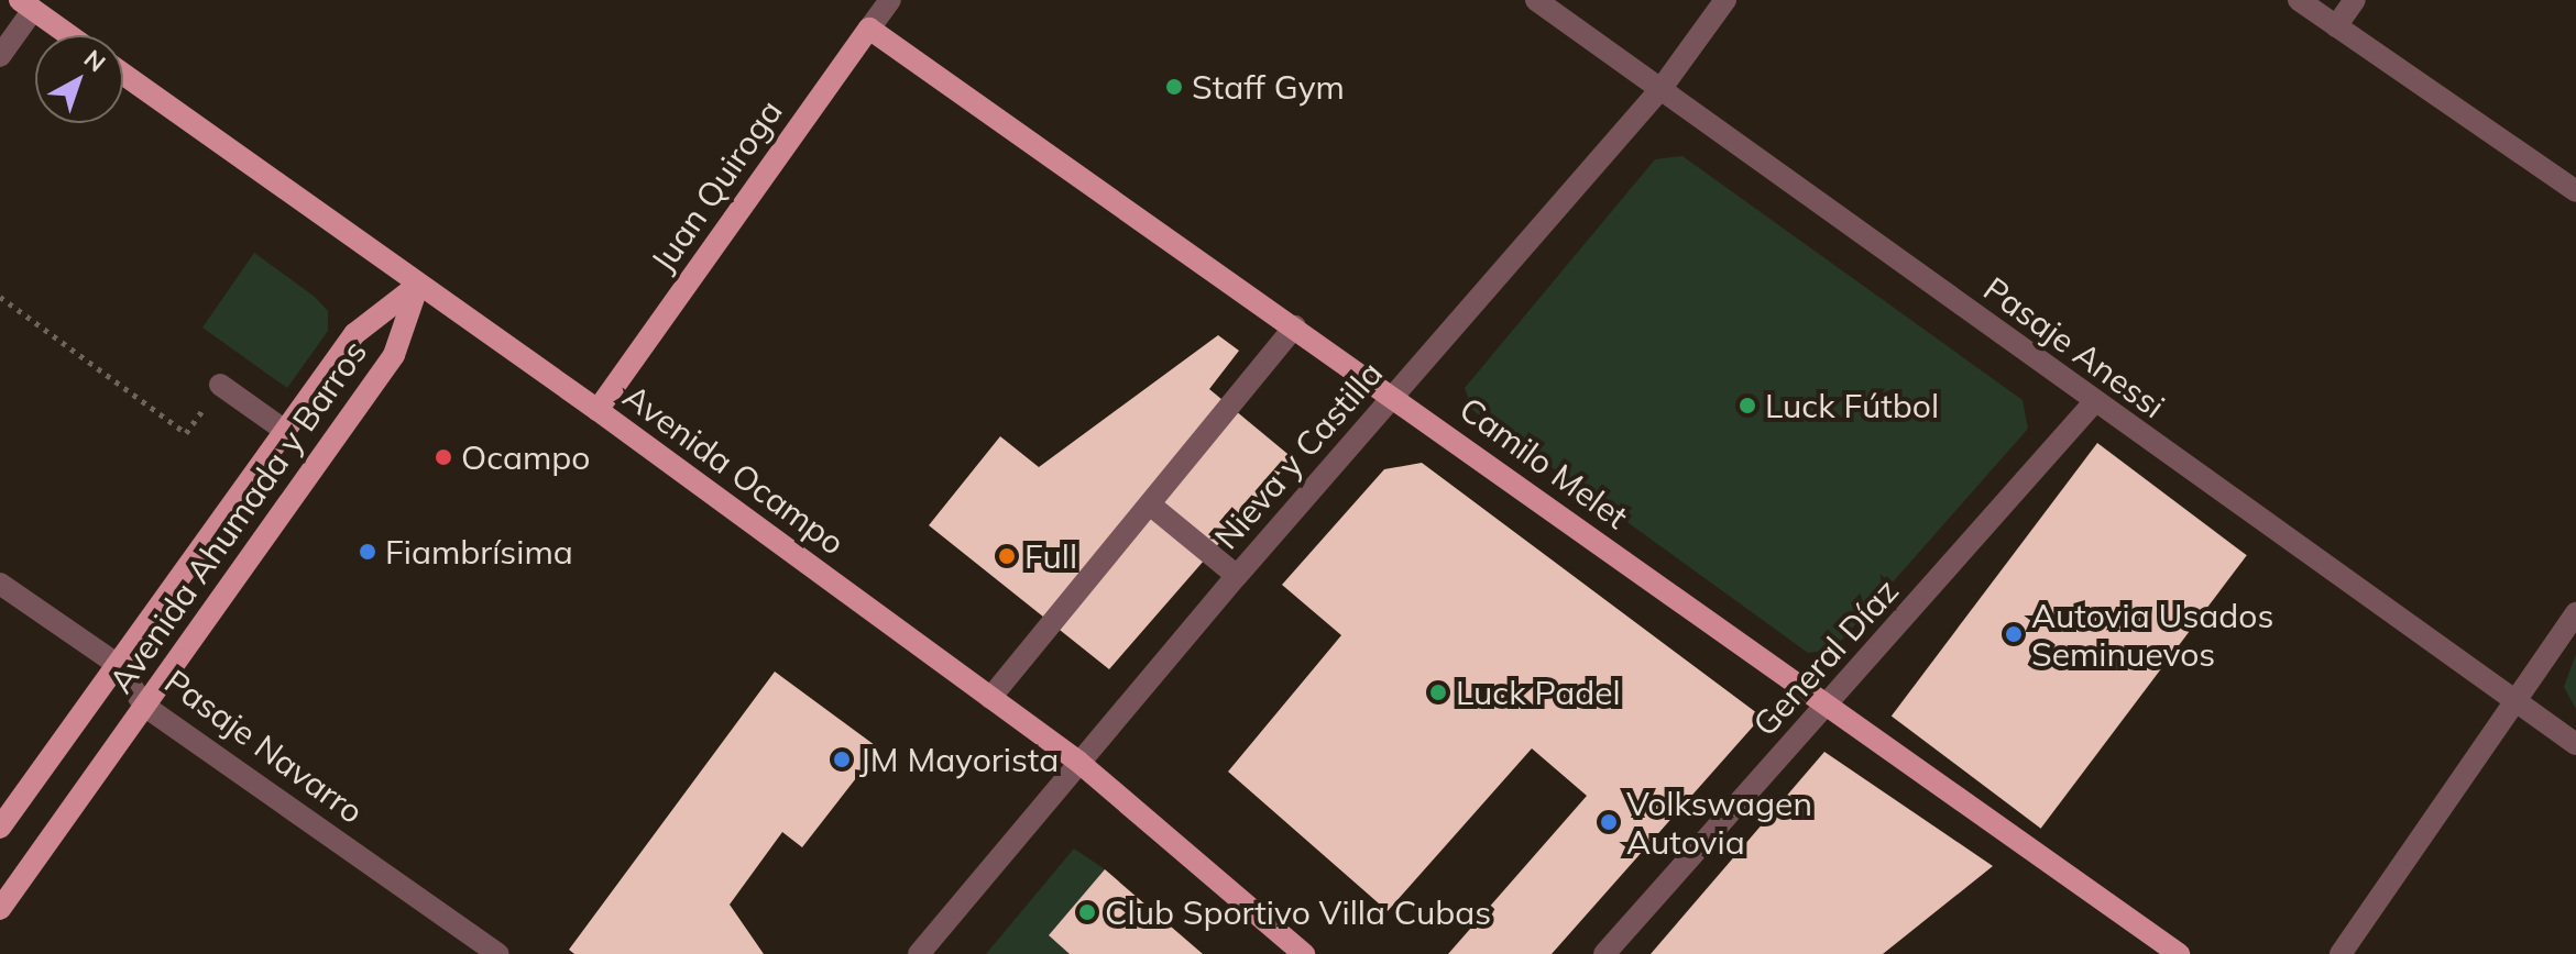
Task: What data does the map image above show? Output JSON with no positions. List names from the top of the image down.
{
  "streets": {
    "main road": [
      "Juan Quiroga",
      "Camilo Melet",
      "Avenida Ocampo",
      "Avenida Ahumada y Barros"
    ],
    "street": [
      "Pasaje Anessi",
      "Nieva y Castilla",
      "General Díaz",
      "Pasaje Navarro"
    ]
  },
  "crossings": [
    ["Juan Quiroga", "Camilo Melet"],
    ["Juan Quiroga", "Avenida Ocampo"],
    ["Pasaje Anessi", "Nieva y Castilla"],
    ["Pasaje Anessi", "General Díaz"],
    ["Nieva y Castilla", "Camilo Melet"],
    ["Nieva y Castilla", "Avenida Ocampo"],
    ["Camilo Melet", "General Díaz"],
    ["Avenida Ocampo", "Avenida Ahumada y Barros"],
    ["Avenida Ahumada y Barros", "Pasaje Navarro"]
  ],
  "places": [
    "Staff Gym",
    "Luck Fútbol",
    "Ocampo",
    "Fiambrísima",
    "Full",
    "Autovia Usados Seminuevos",
    "Luck Padel",
    "JM Mayorista",
    "Volkswagen Autovia",
    "Club Sportivo Villa Cubas"
  ],
  "north": "top right"
}
